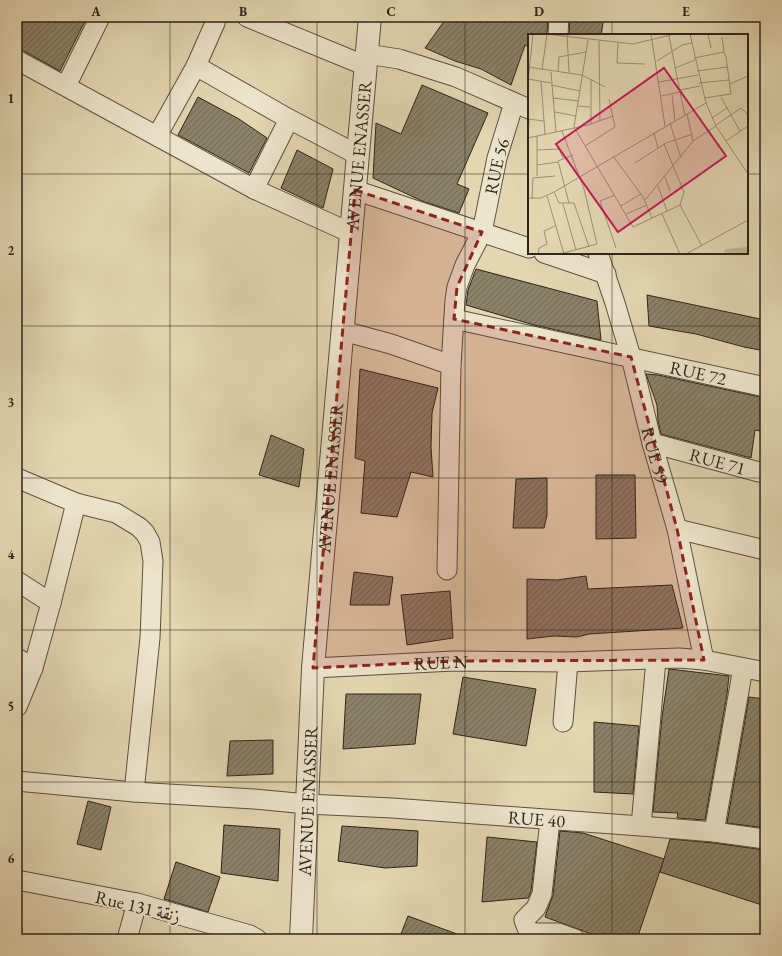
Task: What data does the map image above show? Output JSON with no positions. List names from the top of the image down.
{
  "streets": {
    "street": [
      "AVENUE ENASSER",
      "RUE 56",
      "RUE 72",
      "RUE 59",
      "RUE 71",
      "RUE N",
      "RUE 40",
      "Rue 131 زنقة"
    ]
  },
  "crossings": [
    ["AVENUE ENASSER", "RUE N"],
    ["AVENUE ENASSER", "RUE 40"],
    ["RUE 56", "RUE 72"],
    ["RUE 72", "RUE 59"],
    ["RUE 59", "RUE 71"],
    ["RUE 59", "RUE N"]
  ],
  "grid": {
    "columns": [
      "A",
      "B",
      "C",
      "D",
      "E"
    ],
    "rows": [
      "1",
      "2",
      "3",
      "4",
      "5",
      "6"
    ]
  }
}
